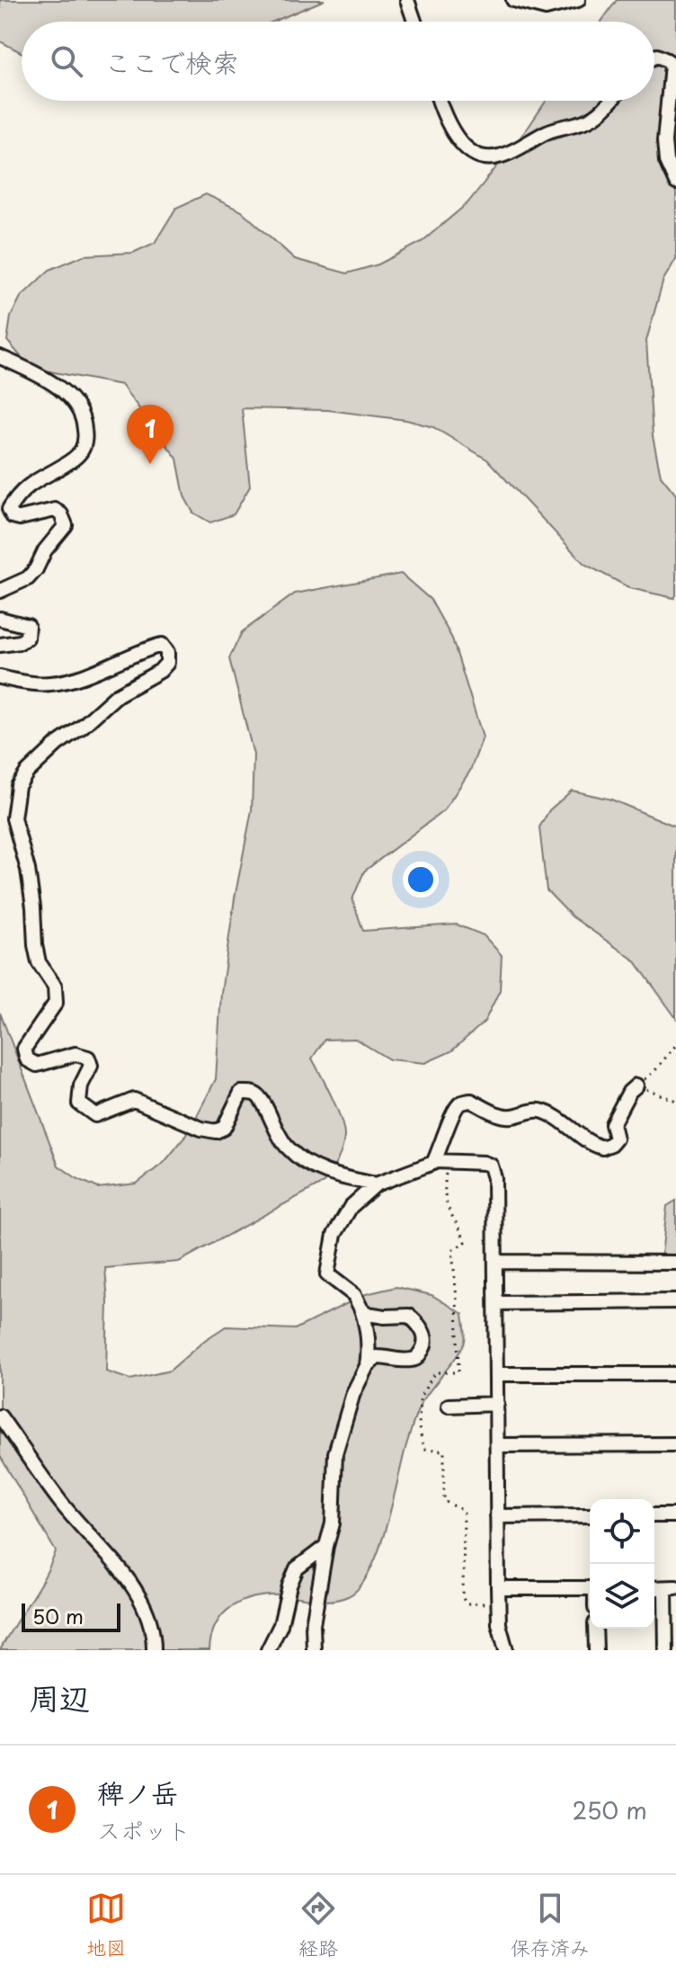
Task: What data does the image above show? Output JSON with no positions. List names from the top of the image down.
{
  "scale_bar": "50 m",
  "page": {
    "search": "ここで検索",
    "pins": "1",
    "scale": "50 m",
    "heading": "周辺",
    "list": [
      {
        "mark": "1",
        "name": "稗ノ岳",
        "note": "スポット",
        "value": "250 m"
      }
    ],
    "nav": ["地図", "経路", "保存済み"]
  }
}
